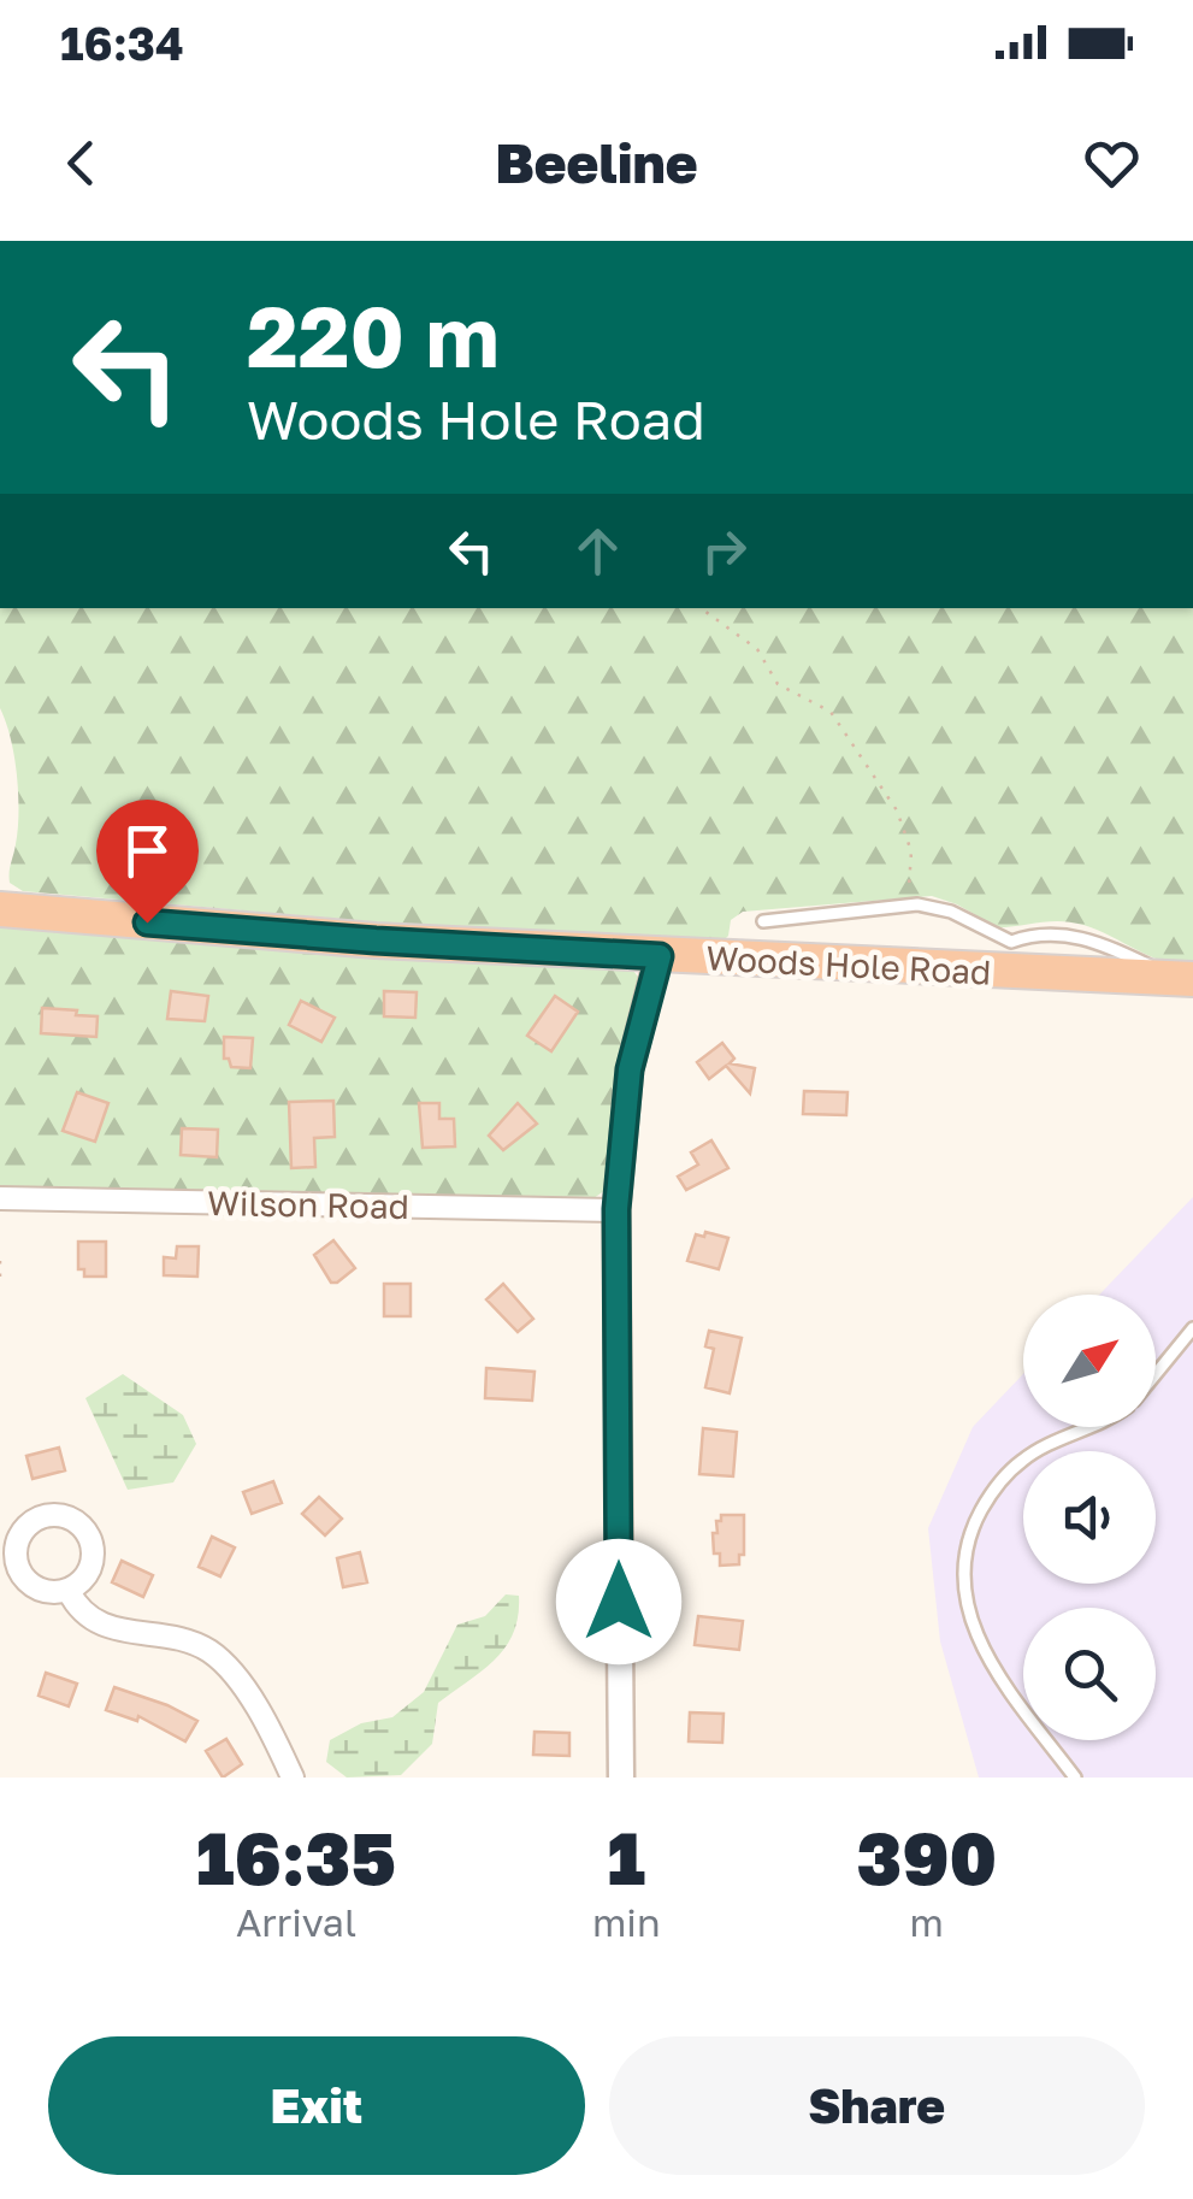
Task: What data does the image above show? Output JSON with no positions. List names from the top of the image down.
{
  "streets": {
    "highway": ["Woods Hole Road"],
    "street": ["Wilson Road"]
  },
  "north": "top right",
  "page": {
    "status": "16:34",
    "header": "Beeline",
    "turn": ["220 m", "Woods Hole Road"],
    "eta": [
      "16:35",
      "Arrival",
      "1",
      "min",
      "390",
      "m"
    ],
    "buttons": ["Exit", "Share"]
  }
}
